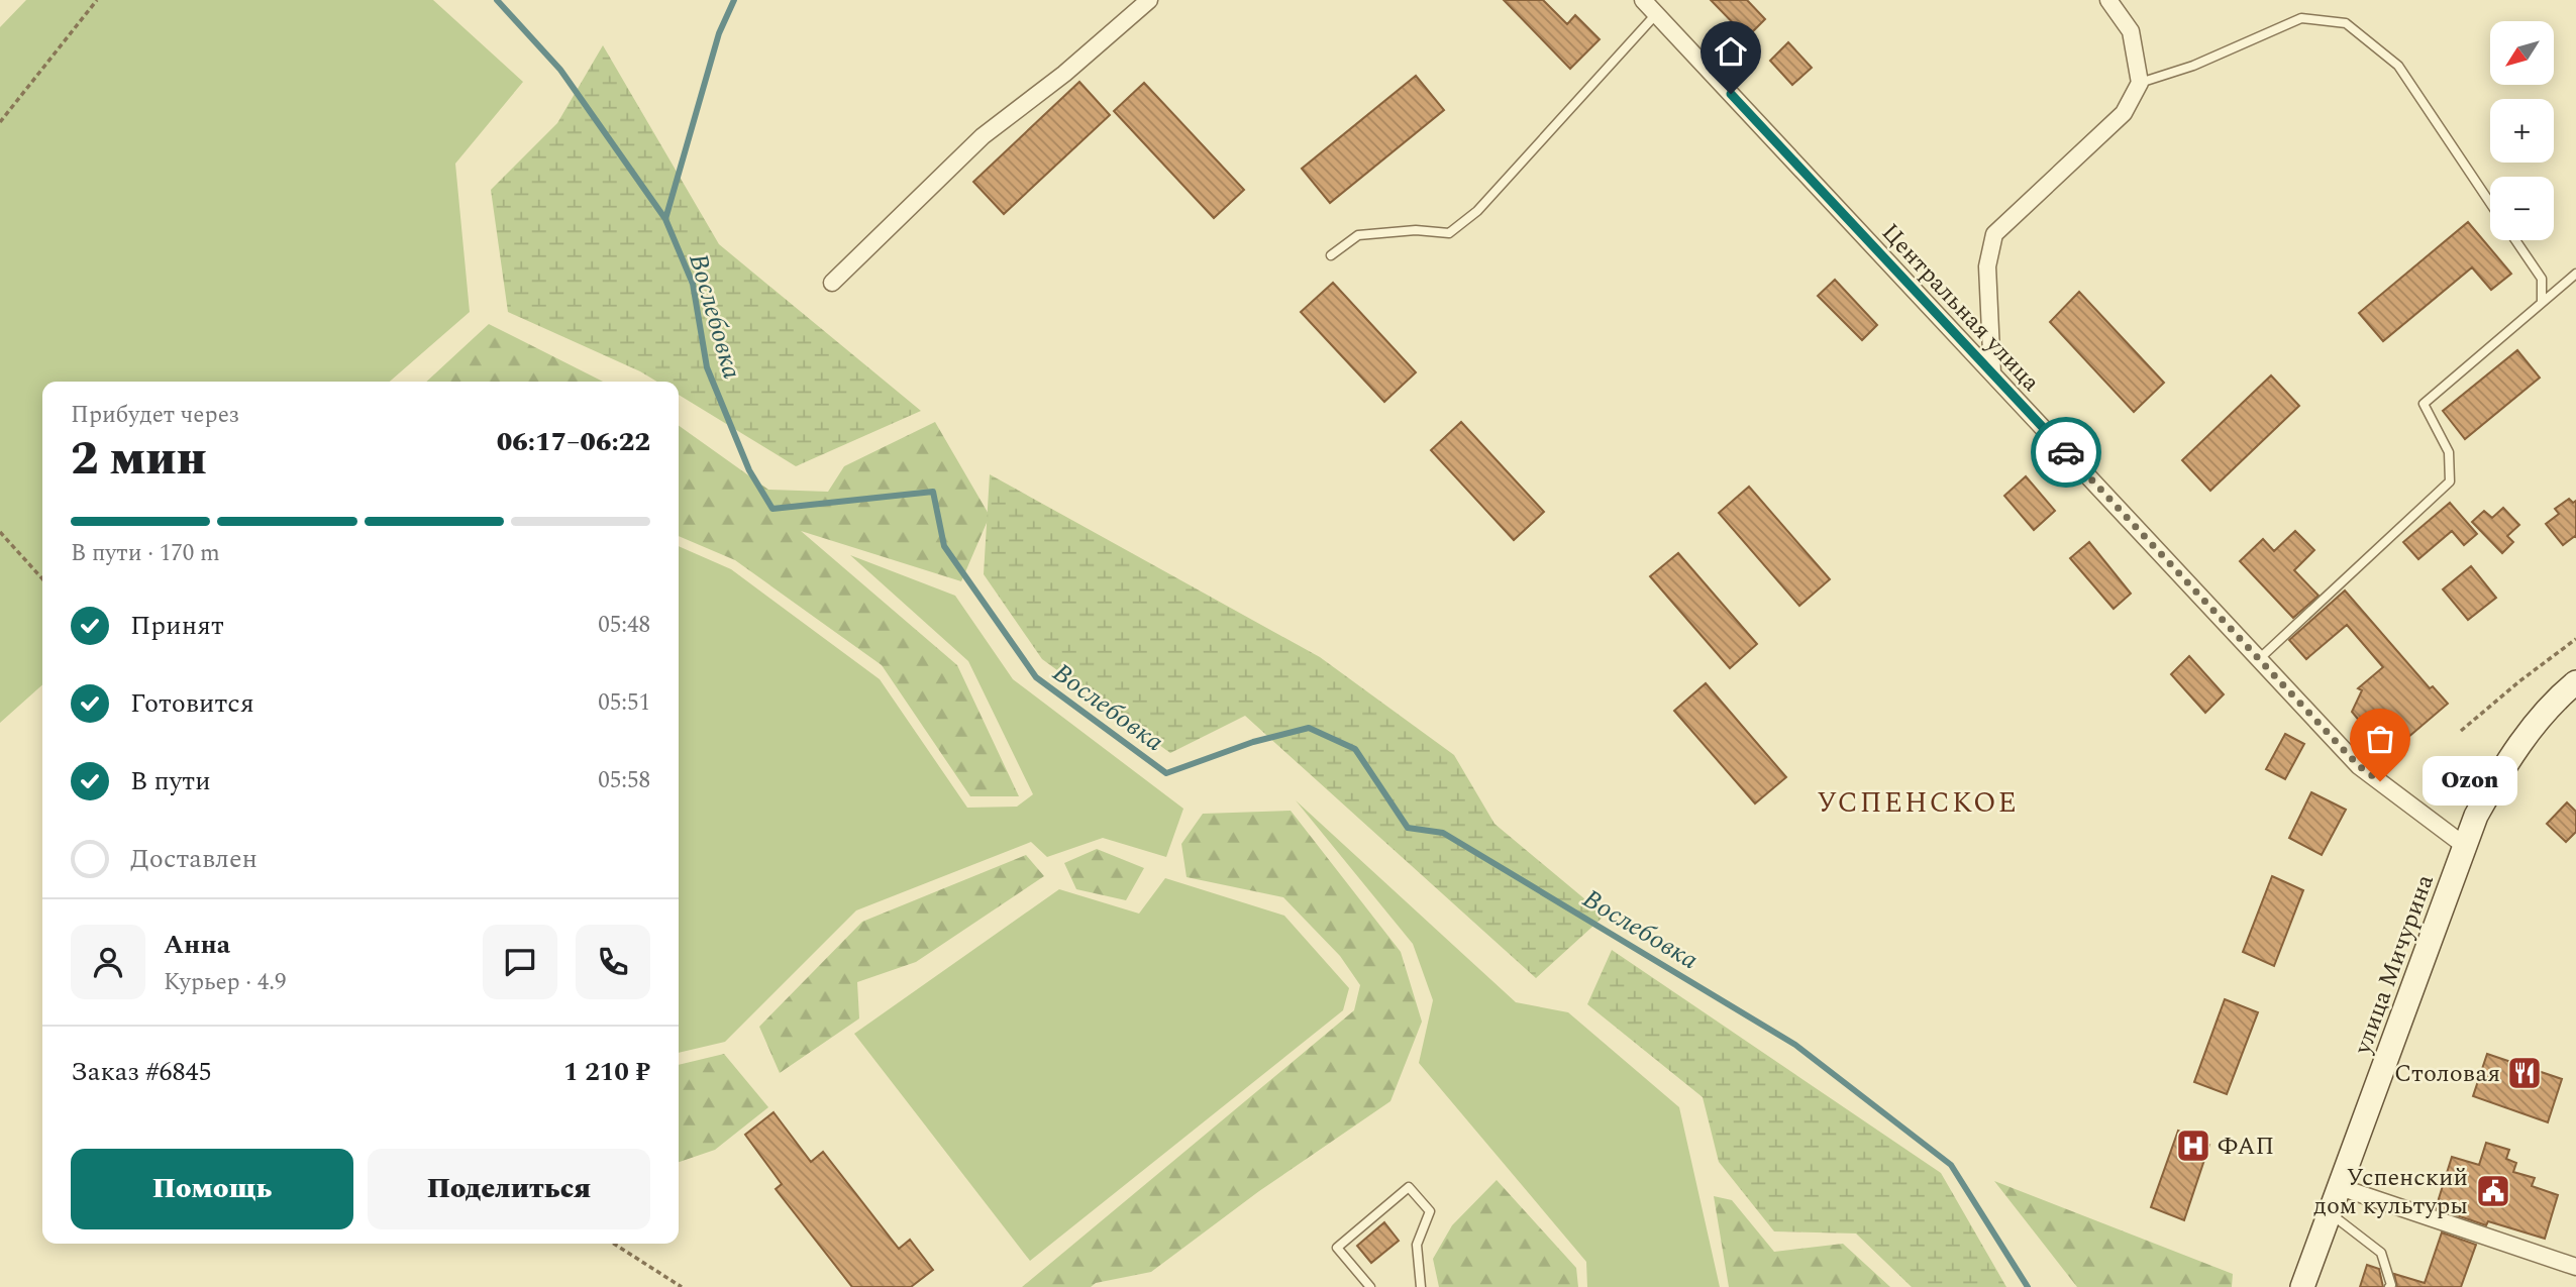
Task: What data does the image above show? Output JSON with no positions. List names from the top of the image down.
{
  "streets": {
    "main road": ["улица Мичурина"],
    "street": ["Центральная улица"]
  },
  "crossings": [
    ["Центральная улица", "улица Мичурина"]
  ],
  "districts": ["УСПЕНСКОЕ"],
  "water": ["Вослебовка"],
  "places": {
    "other": ["Ozon"],
    "restaurant": ["Столовая"],
    "hospital": ["ФАП"],
    "public building": ["Успенский дом культуры"]
  },
  "north": "bottom left",
  "page": {
    "map_buttons": ["+", "−"],
    "heading": ["2 мин", "Прибудет через", "06:17–06:22"],
    "panel": [
      "Анна",
      "Курьер · 4.9",
      "Заказ #6845",
      "1 210 ₽"
    ],
    "bar": "В пути · 170 m",
    "list": [
      ["Принят", "05:48"],
      ["Готовится", "05:51"],
      ["В пути", "05:58"],
      "Доставлен"
    ],
    "bubble": "Ozon",
    "buttons": ["Помощь", "Поделиться"]
  }
}
